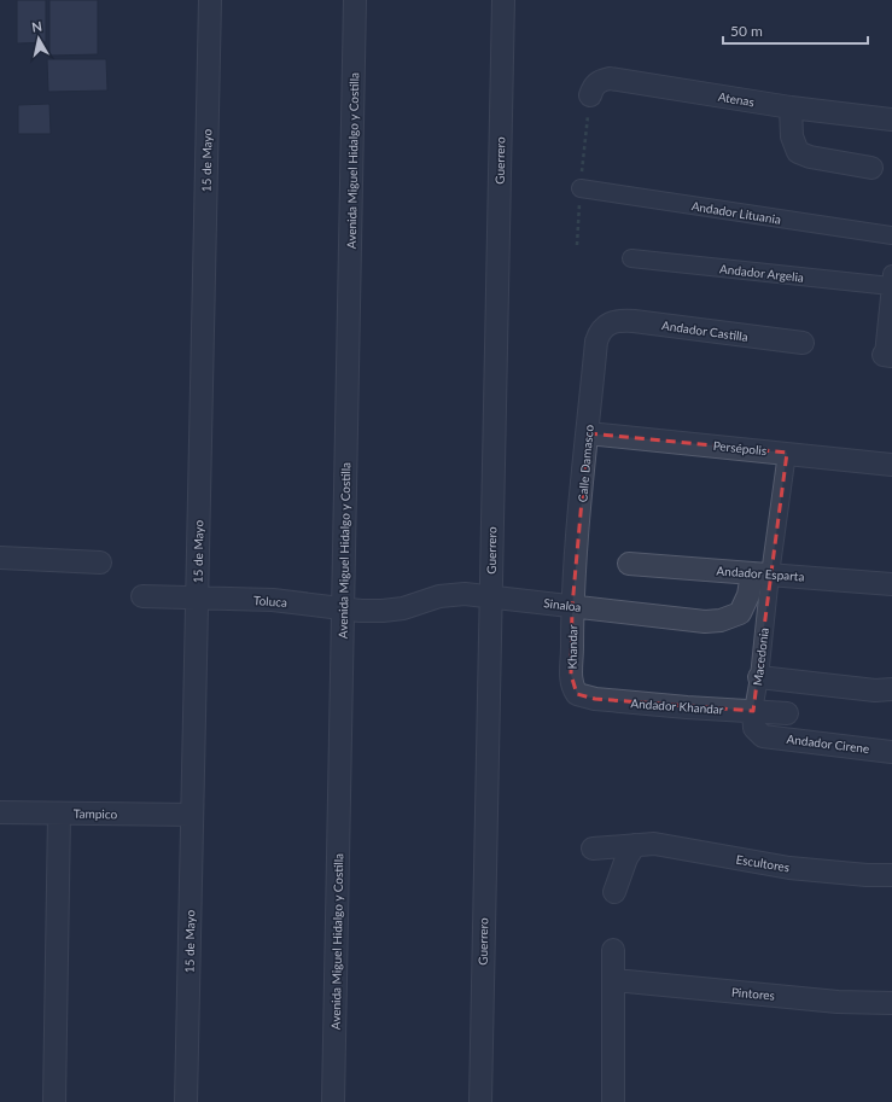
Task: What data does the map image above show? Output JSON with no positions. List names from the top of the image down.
{
  "streets": {
    "street": [
      "Atenas",
      "15 de Mayo",
      "Avenida Miguel Hidalgo y Costilla",
      "Guerrero",
      "Andador Lituania",
      "Andador Argelia",
      "Andador Castilla",
      "Persépolis",
      "Calle Damasco",
      "Andador Esparta",
      "Toluca",
      "Sinaloa",
      "Khandar",
      "Macedonia",
      "Andador Khandar",
      "Andador Cirene",
      "Tampico",
      "Escultores",
      "Pintores"
    ]
  },
  "crossings": [
    ["15 de Mayo", "Toluca"],
    ["15 de Mayo", "Tampico"],
    ["Avenida Miguel Hidalgo y Costilla", "Toluca"],
    ["Avenida Miguel Hidalgo y Costilla", "Sinaloa"],
    ["Guerrero", "Sinaloa"],
    ["Andador Castilla", "Calle Damasco"],
    ["Persépolis", "Calle Damasco"],
    ["Persépolis", "Macedonia"],
    ["Calle Damasco", "Sinaloa"],
    ["Calle Damasco", "Khandar"],
    ["Andador Esparta", "Sinaloa"],
    ["Andador Esparta", "Macedonia"],
    ["Toluca", "Sinaloa"],
    ["Sinaloa", "Khandar"],
    ["Sinaloa", "Macedonia"],
    ["Khandar", "Andador Khandar"],
    ["Macedonia", "Andador Khandar"],
    ["Macedonia", "Andador Cirene"]
  ],
  "scale_bar": "50 m",
  "north": "top"
}
